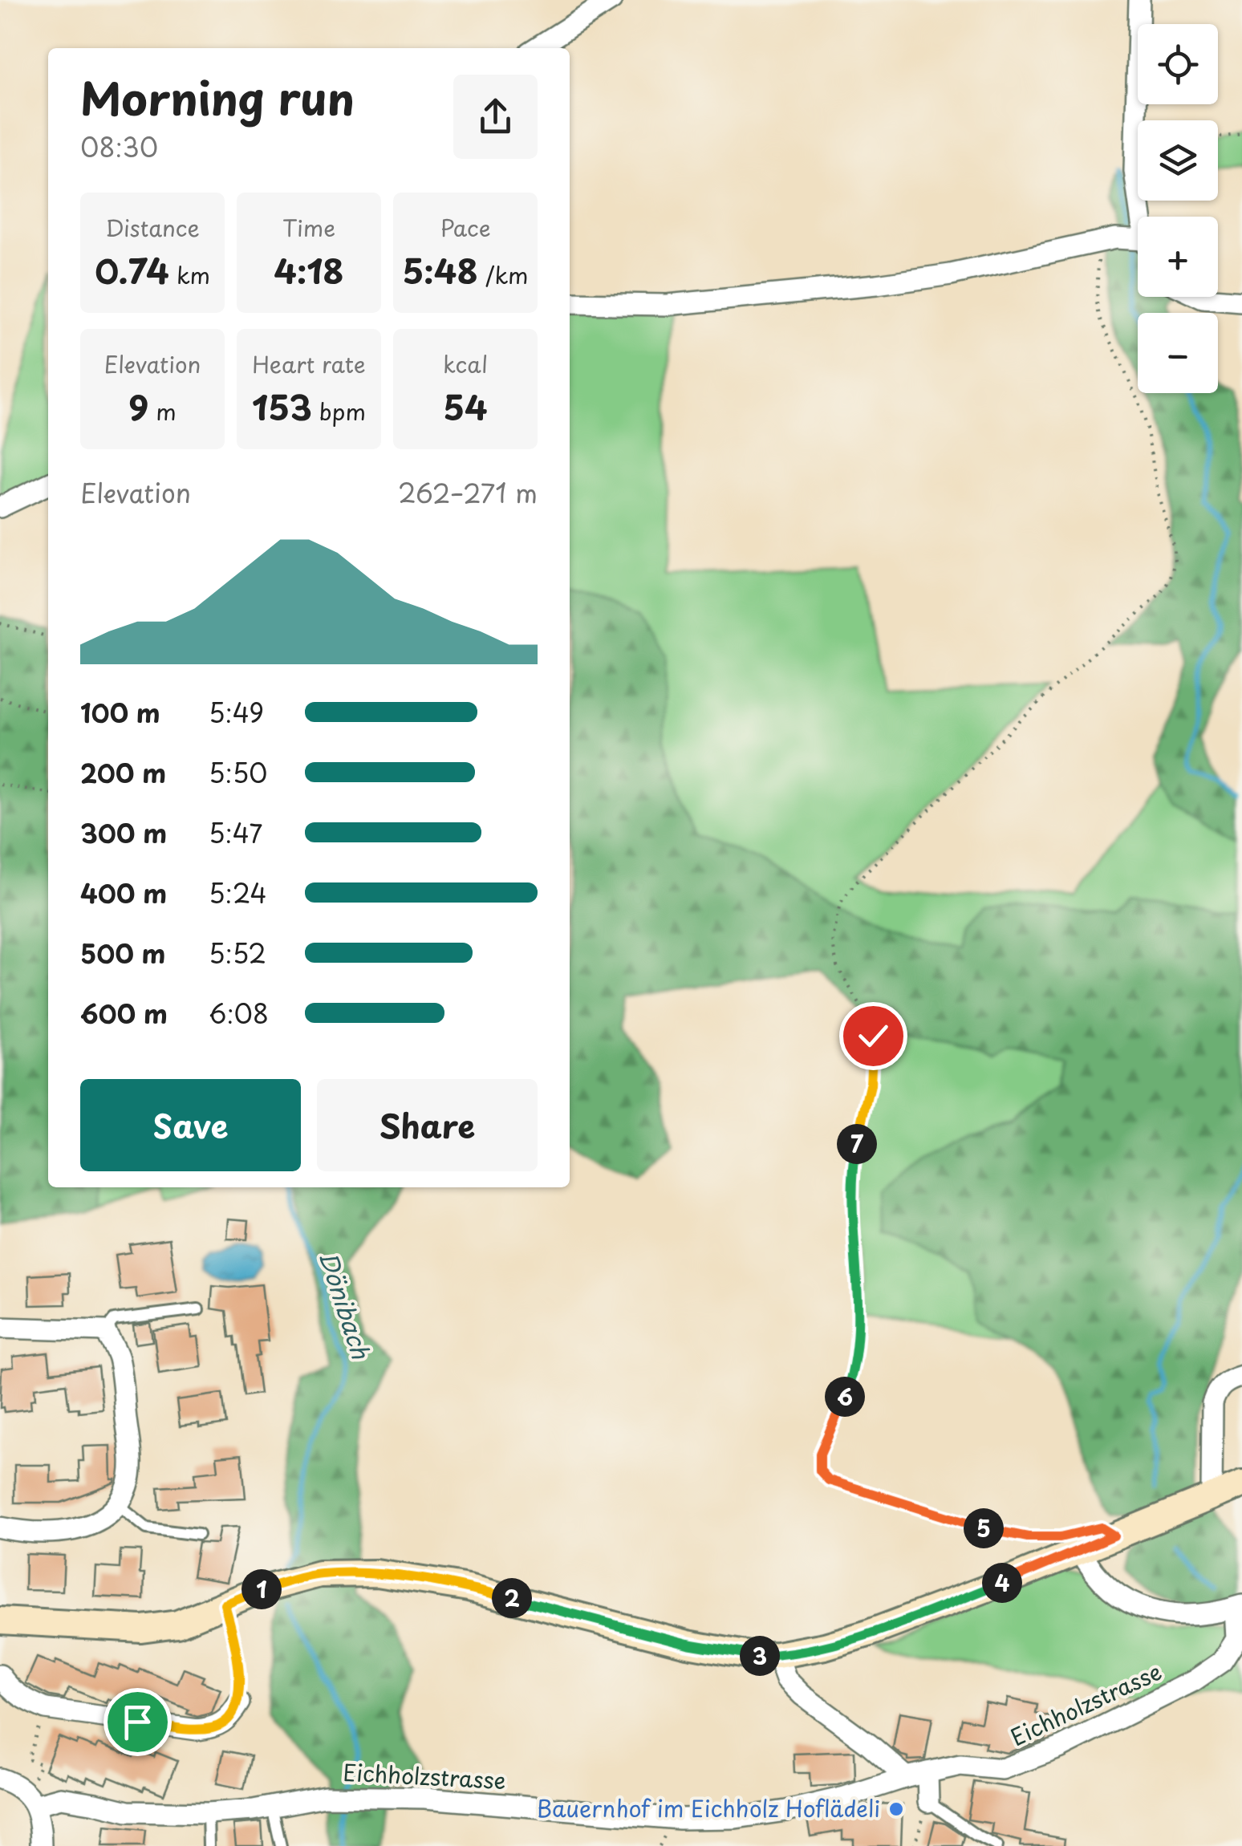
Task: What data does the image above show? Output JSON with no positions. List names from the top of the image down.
{
  "streets": {
    "street": ["Eichholzstrasse"]
  },
  "water": ["Dönibach"],
  "places": ["Bauernhof im Eichholz Hoflädeli"],
  "page": {
    "map_buttons": ["+", "−"],
    "heading": ["Morning run", "08:30"],
    "stats": [
      ["Distance", "0.74 km"],
      ["Time", "4:18"],
      ["Pace", "5:48 /km"],
      ["Elevation", "9 m"],
      ["Heart rate", "153 bpm"],
      ["kcal", "54"]
    ],
    "chart": ["Elevation", "262–271 m"],
    "list": [
      {
        "name": "100 m",
        "note": "5:49"
      },
      {
        "name": "200 m",
        "note": "5:50"
      },
      {
        "name": "300 m",
        "note": "5:47"
      },
      {
        "name": "400 m",
        "note": "5:24"
      },
      {
        "name": "500 m",
        "note": "5:52"
      },
      {
        "name": "600 m",
        "note": "6:08"
      }
    ],
    "buttons": ["Save", "Share"],
    "pins": [
      "7",
      "6",
      "5",
      "4",
      "1",
      "2",
      "3"
    ]
  }
}
